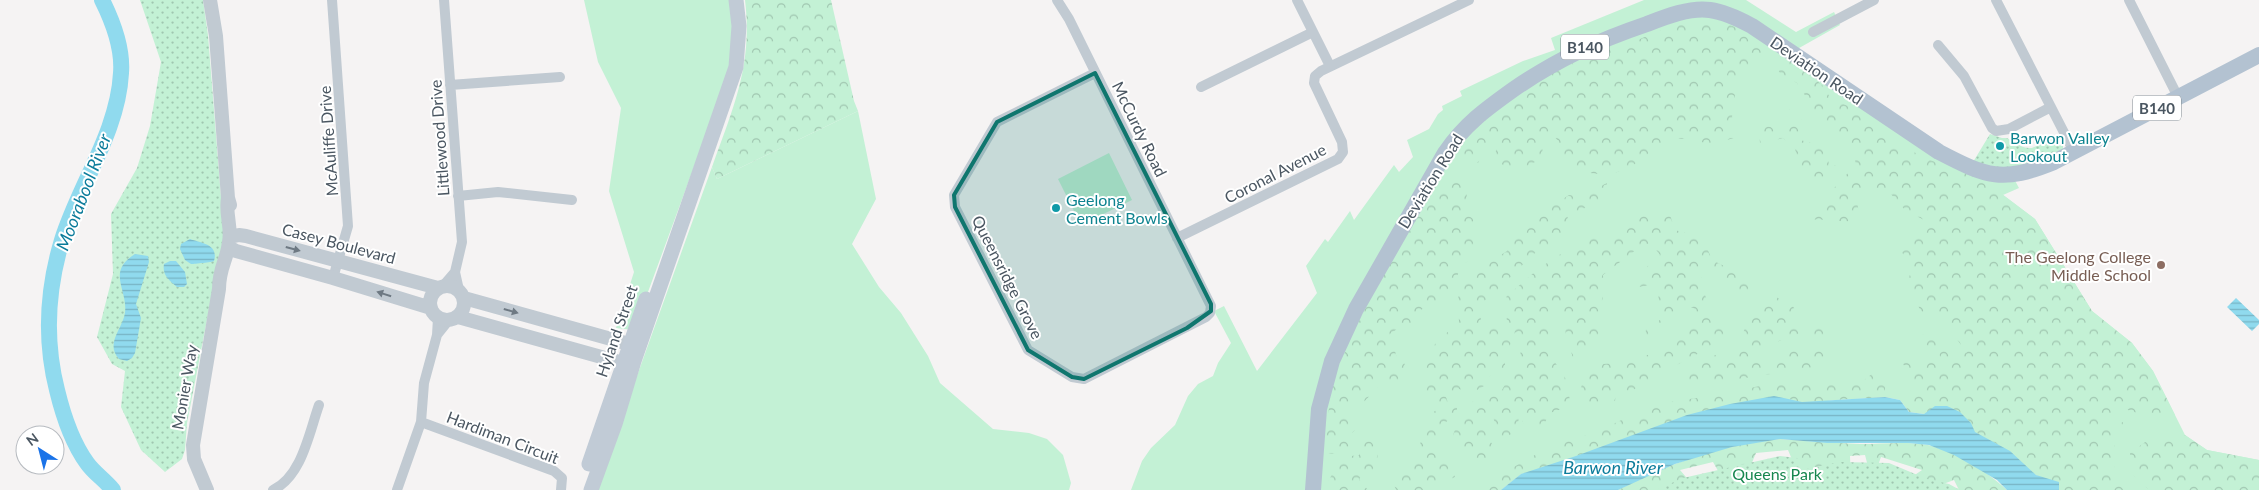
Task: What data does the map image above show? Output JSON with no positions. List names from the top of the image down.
{
  "streets": {
    "main road": ["B140", "Deviation Road", "Hyland Street"],
    "street": [
      "McCurdy Road",
      "Littlewood Drive",
      "McAuliffe Drive",
      "Coronal Avenue",
      "Casey Boulevard",
      "Queensridge Grove",
      "Monier Way",
      "Hardiman Circuit"
    ]
  },
  "crossings": [
    ["B140", "Deviation Road"],
    ["McCurdy Road", "Coronal Avenue"],
    ["McCurdy Road", "Queensridge Grove"],
    ["Littlewood Drive", "Casey Boulevard"],
    ["McAuliffe Drive", "Casey Boulevard"],
    ["Casey Boulevard", "Monier Way"]
  ],
  "water": ["Moorabool River", "Barwon River"],
  "parks": ["Queens Park"],
  "places": ["Barwon Valley Lookout", "Geelong Cement Bowls", "The Geelong College Middle School"],
  "north": "top left"
}
